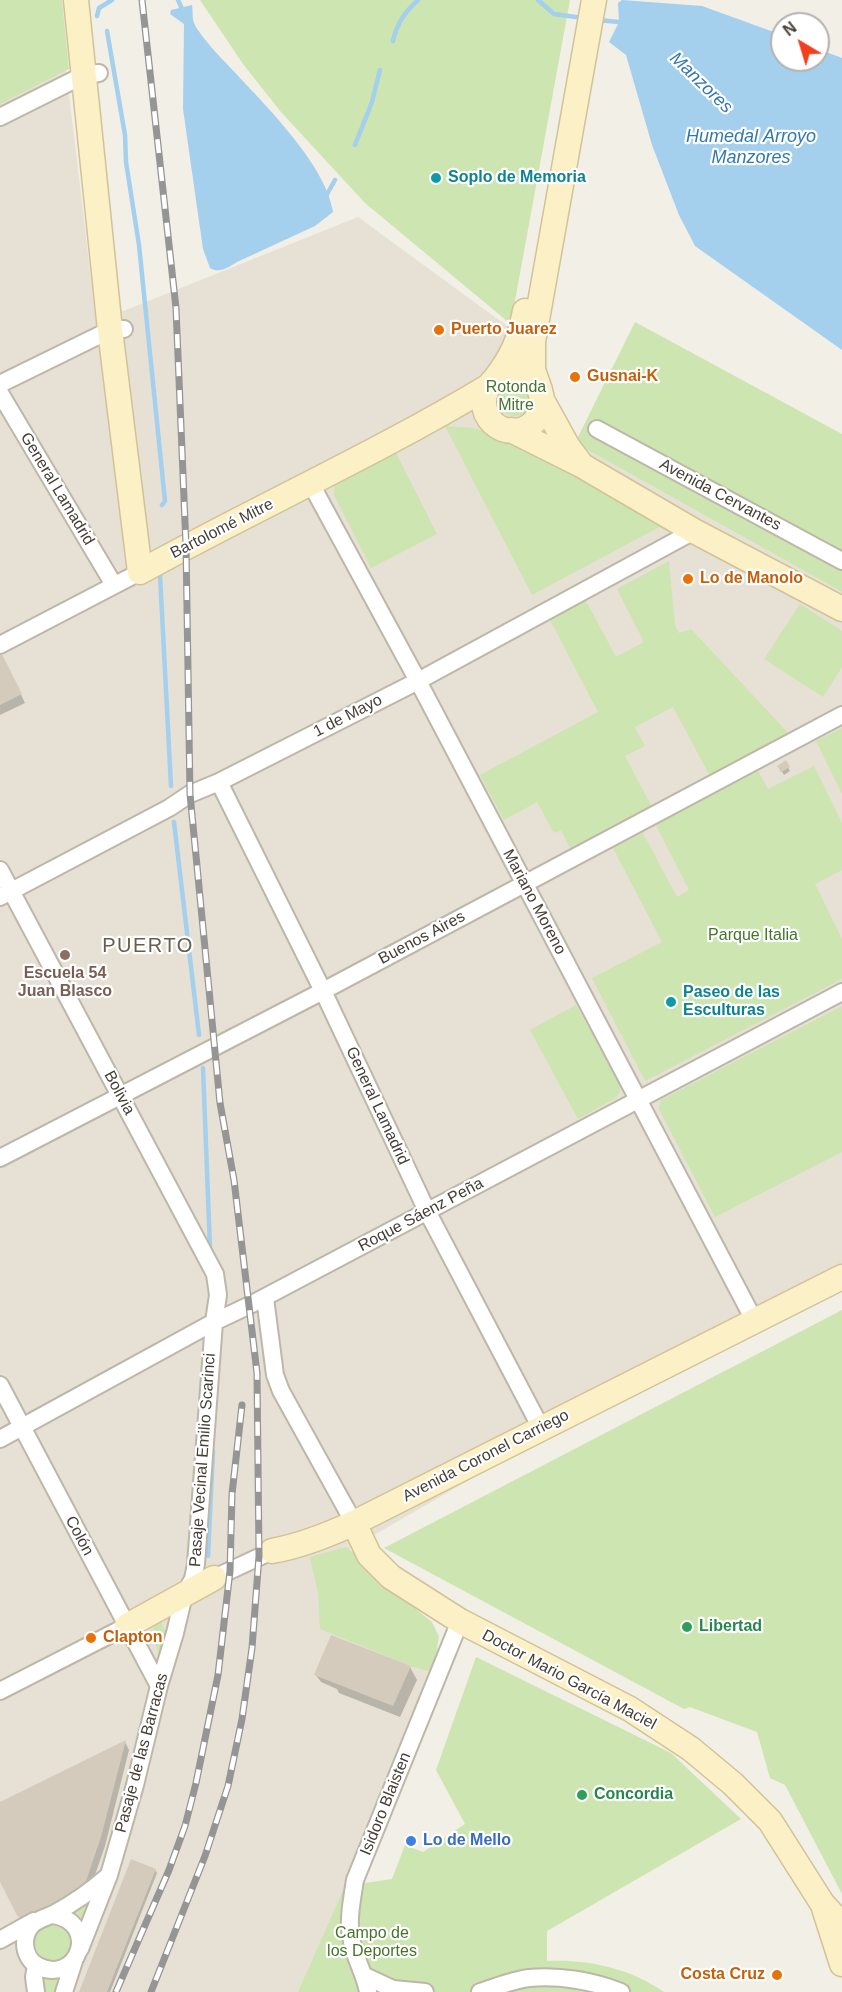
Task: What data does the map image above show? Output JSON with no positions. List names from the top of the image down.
{
  "streets": {
    "street": [
      "General Lamadrid",
      "Avenida Cervantes",
      "Bartolomé Mitre",
      "1 de Mayo",
      "Mariano Moreno",
      "Buenos Aires",
      "Bolivia",
      "Roque Sáenz Peña",
      "Avenida Coronel Carriego",
      "Pasaje Vecinal Emilio Scarinci",
      "Colón",
      "Doctor Mario García Maciel",
      "Pasaje de las Barracas",
      "Isidoro Blaisten"
    ]
  },
  "crossings": [
    ["General Lamadrid", "Bartolomé Mitre"],
    ["General Lamadrid", "1 de Mayo"],
    ["General Lamadrid", "Buenos Aires"],
    ["General Lamadrid", "Roque Sáenz Peña"],
    ["General Lamadrid", "Avenida Coronel Carriego"],
    ["Bartolomé Mitre", "Mariano Moreno"],
    ["1 de Mayo", "Mariano Moreno"],
    ["1 de Mayo", "Bolivia"],
    ["Mariano Moreno", "Buenos Aires"],
    ["Mariano Moreno", "Roque Sáenz Peña"],
    ["Mariano Moreno", "Avenida Coronel Carriego"],
    ["Buenos Aires", "Bolivia"],
    ["Bolivia", "Roque Sáenz Peña"],
    ["Bolivia", "Pasaje Vecinal Emilio Scarinci"],
    ["Roque Sáenz Peña", "Pasaje Vecinal Emilio Scarinci"],
    ["Roque Sáenz Peña", "Colón"],
    ["Avenida Coronel Carriego", "Pasaje Vecinal Emilio Scarinci"],
    ["Avenida Coronel Carriego", "Colón"],
    ["Avenida Coronel Carriego", "Doctor Mario García Maciel"],
    ["Avenida Coronel Carriego", "Pasaje de las Barracas"],
    ["Pasaje Vecinal Emilio Scarinci", "Pasaje de las Barracas"],
    ["Colón", "Pasaje de las Barracas"],
    ["Doctor Mario García Maciel", "Isidoro Blaisten"]
  ],
  "districts": ["PUERTO"],
  "water": ["Manzores", "Humedal Arroyo Manzores"],
  "parks": ["Rotonda Mitre", "Parque Italia", "Campo de los Deportes"],
  "places": [
    "Soplo de Memoria",
    "Puerto Juarez",
    "Gusnai-K",
    "Lo de Manolo",
    "Escuela 54 Juan Blasco",
    "Paseo de las Esculturas",
    "Libertad",
    "Clapton",
    "Concordia",
    "Lo de Mello",
    "Costa Cruz"
  ],
  "north": "top left"
}
